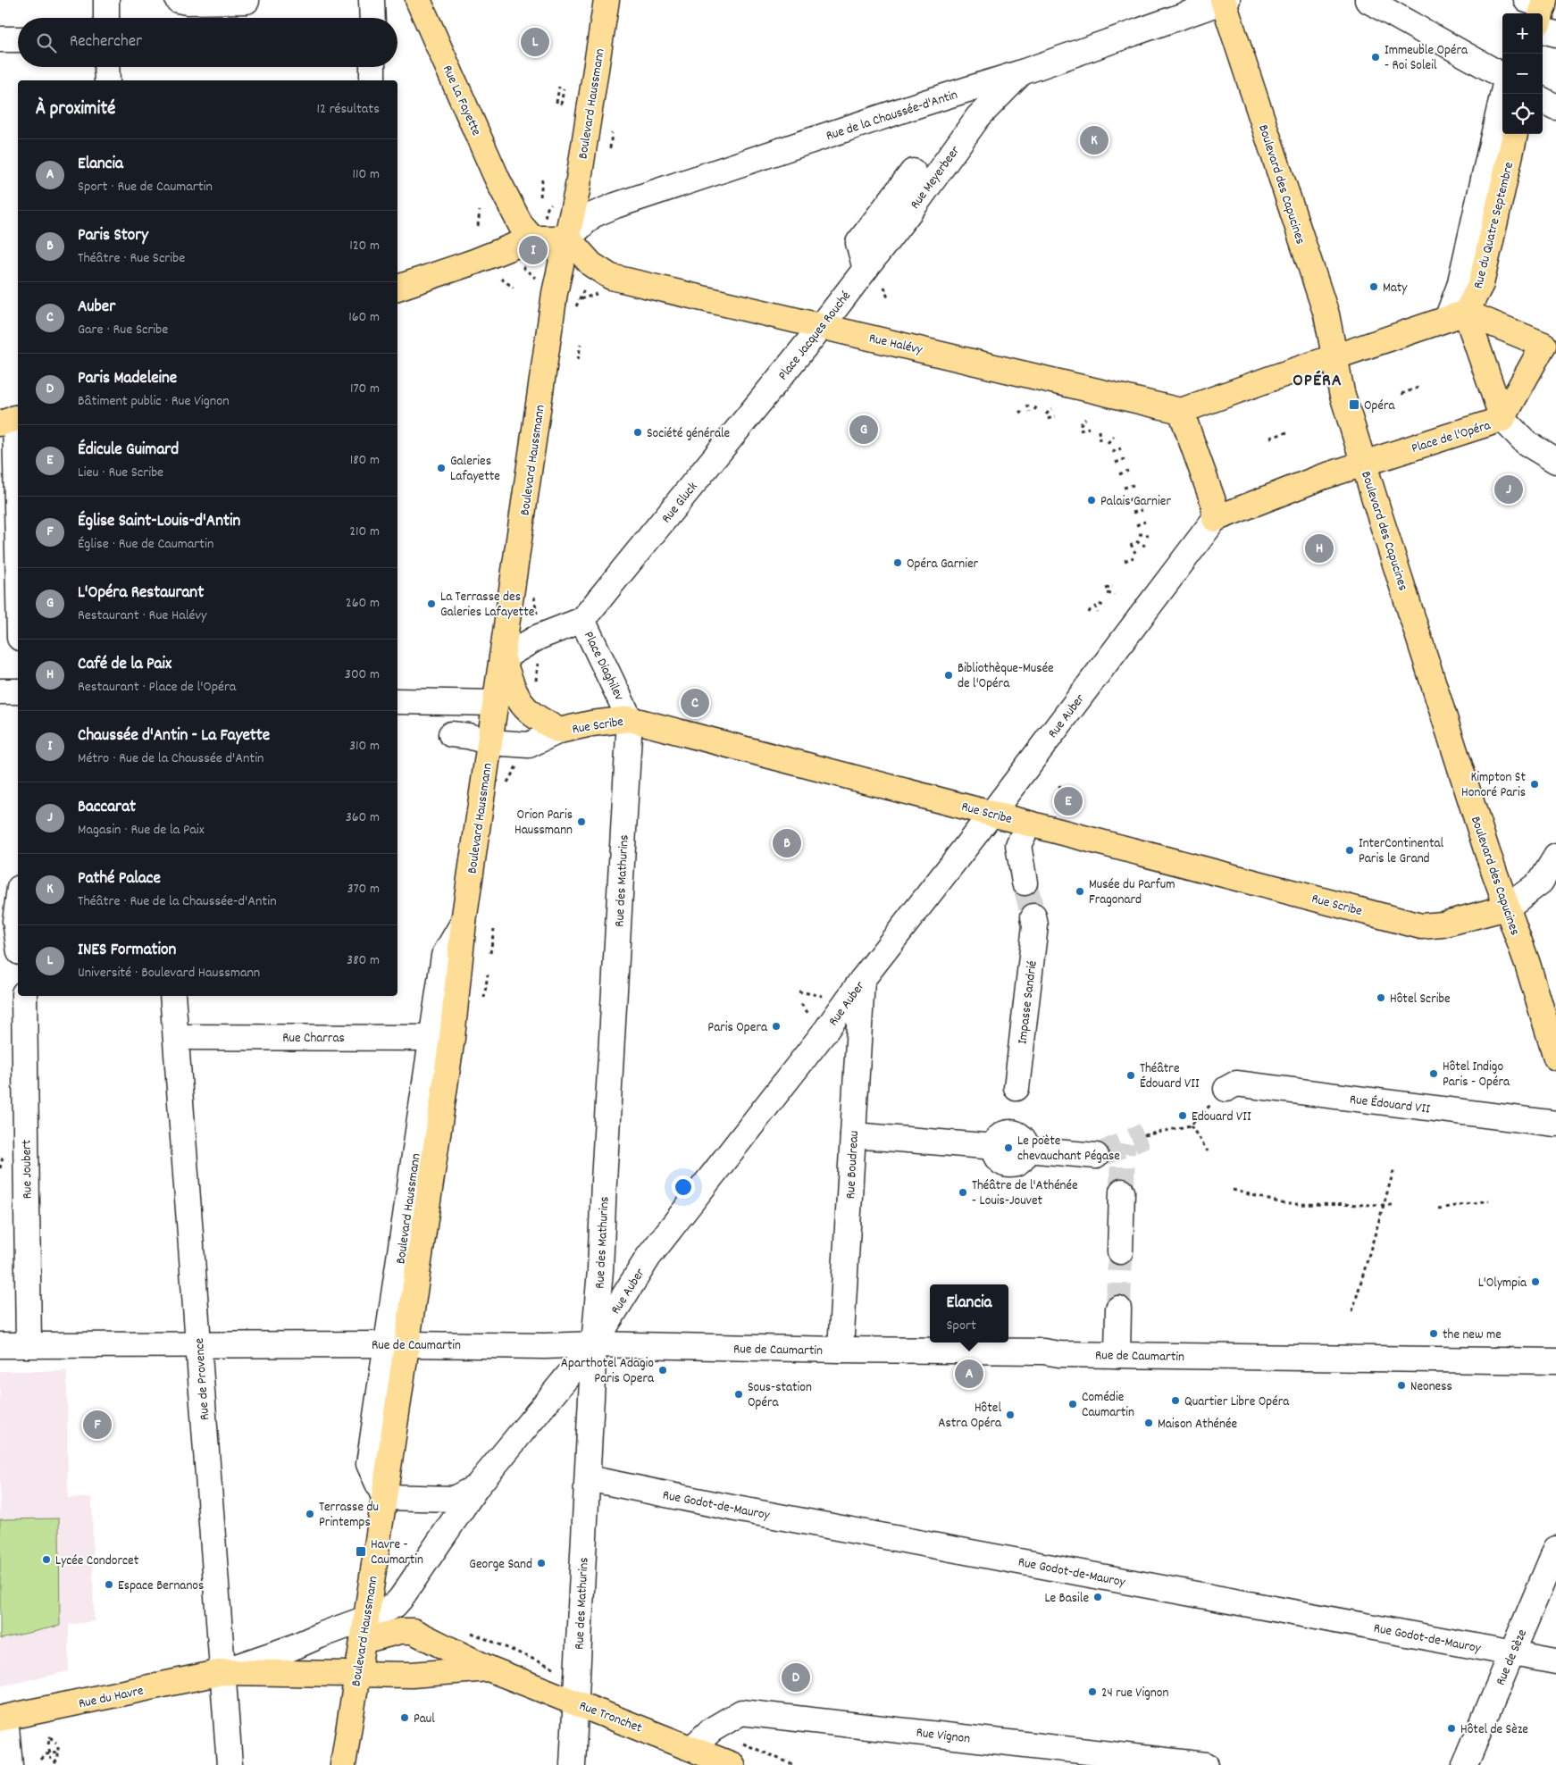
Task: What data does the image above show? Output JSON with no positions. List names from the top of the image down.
{
  "streets": {
    "main road": [
      "Rue La Fayette",
      "Boulevard Haussmann",
      "Boulevard des Capucines",
      "Rue du Quatre Septembre",
      "Rue Halévy",
      "Place de l'Opéra",
      "Rue Scribe",
      "Rue du Havre",
      "Rue Tronchet"
    ],
    "street": [
      "Rue de la Chaussée-d'Antin",
      "Rue Meyerbeer",
      "Place Jacques Rouché",
      "Rue Gluck",
      "Place Diaghilev",
      "Rue Auber",
      "Rue des Mathurins",
      "Impasse Sandrié",
      "Rue Charras",
      "Rue Édouard VII",
      "Rue Boudreau",
      "Rue Joubert",
      "Rue de Caumartin",
      "Rue de Provence",
      "Rue Godot-de-Mauroy",
      "Rue de Sèze",
      "Rue Vignon"
    ]
  },
  "crossings": [
    ["Boulevard Haussmann", "Rue de la Chaussée-d'Antin"],
    ["Boulevard Haussmann", "Rue Halévy"],
    ["Boulevard Haussmann", "Place Diaghilev"],
    ["Boulevard Haussmann", "Rue Auber"],
    ["Boulevard Haussmann", "Rue Scribe"],
    ["Boulevard Haussmann", "Rue Charras"],
    ["Boulevard Haussmann", "Rue de Caumartin"],
    ["Boulevard Haussmann", "Rue du Havre"],
    ["Boulevard Haussmann", "Rue Tronchet"],
    ["Rue de la Chaussée-d'Antin", "Rue Meyerbeer"],
    ["Rue de la Chaussée-d'Antin", "Boulevard des Capucines"],
    ["Rue de la Chaussée-d'Antin", "Rue Halévy"],
    ["Rue Meyerbeer", "Place Jacques Rouché"],
    ["Boulevard des Capucines", "Place de l'Opéra"],
    ["Boulevard des Capucines", "Rue Scribe"],
    ["Rue du Quatre Septembre", "Place de l'Opéra"],
    ["Place Jacques Rouché", "Rue Halévy"],
    ["Place Jacques Rouché", "Rue Gluck"],
    ["Place de l'Opéra", "Rue Auber"],
    ["Rue Gluck", "Place Diaghilev"],
    ["Place Diaghilev", "Rue Scribe"],
    ["Place Diaghilev", "Rue des Mathurins"],
    ["Rue Auber", "Rue Scribe"],
    ["Rue Auber", "Rue des Mathurins"],
    ["Rue Auber", "Rue Boudreau"],
    ["Rue Auber", "Rue de Caumartin"],
    ["Rue Auber", "Rue du Havre"],
    ["Rue Scribe", "Rue des Mathurins"],
    ["Rue des Mathurins", "Rue de Caumartin"],
    ["Rue des Mathurins", "Rue Godot-de-Mauroy"],
    ["Rue des Mathurins", "Rue Tronchet"],
    ["Rue Charras", "Rue de Provence"],
    ["Rue Boudreau", "Rue de Caumartin"],
    ["Rue Joubert", "Rue de Caumartin"],
    ["Rue de Caumartin", "Rue de Provence"],
    ["Rue de Provence", "Rue du Havre"],
    ["Rue Godot-de-Mauroy", "Rue de Sèze"],
    ["Rue du Havre", "Rue Tronchet"],
    ["Rue Tronchet", "Rue Vignon"]
  ],
  "districts": ["OPÉRA"],
  "places": {
    "other": [
      "Immeuble Opéra - Roi Soleil",
      "Maty",
      "Société générale",
      "Galeries Lafayette",
      "Palais Garnier",
      "Opéra Garnier",
      "La Terrasse des Galeries Lafayette",
      "Bibliothèque-Musée de l'Opéra",
      "Kimpton St Honoré Paris",
      "Orion Paris Haussmann",
      "InterContinental Paris le Grand",
      "Musée du Parfum Fragonard",
      "Hôtel Scribe",
      "Paris Opera",
      "Hôtel Indigo Paris - Opéra",
      "Théâtre Édouard VII",
      "Edouard VII",
      "Le poète chevauchant Pégase",
      "Théâtre de l'Athénée - Louis-Jouvet",
      "L'Olympia",
      "the new me",
      "Aparthotel Adagio Paris Opera",
      "Neoness",
      "Sous-station Opéra",
      "Quartier Libre Opéra",
      "Comédie Caumartin",
      "Hôtel Astra Opéra",
      "Maison Athénée",
      "Terrasse du Printemps",
      "Lycée Condorcet",
      "George Sand",
      "Espace Bernanos",
      "Le Basile",
      "24 rue Vignon",
      "Paul",
      "Hôtel de Sèze"
    ],
    "transit": ["Opéra", "Havre - Caumartin"]
  },
  "page": {
    "map_buttons": ["+", "−"],
    "search": "Rechercher",
    "pins": [
      "L",
      "K",
      "I",
      "G",
      "J",
      "H",
      "C",
      "E",
      "B",
      "A",
      "F",
      "D"
    ],
    "heading": ["À proximité", "12 résultats"],
    "list": [
      {
        "mark": "A",
        "name": "Elancia",
        "note": "Sport · Rue de Caumartin",
        "value": "110 m"
      },
      {
        "mark": "B",
        "name": "Paris Story",
        "note": "Théâtre · Rue Scribe",
        "value": "120 m"
      },
      {
        "mark": "C",
        "name": "Auber",
        "note": "Gare · Rue Scribe",
        "value": "160 m"
      },
      {
        "mark": "D",
        "name": "Paris Madeleine",
        "note": "Bâtiment public · Rue Vignon",
        "value": "170 m"
      },
      {
        "mark": "E",
        "name": "Édicule Guimard",
        "note": "Lieu · Rue Scribe",
        "value": "180 m"
      },
      {
        "mark": "F",
        "name": "Église Saint-Louis-d'Antin",
        "note": "Église · Rue de Caumartin",
        "value": "210 m"
      },
      {
        "mark": "G",
        "name": "L'Opéra Restaurant",
        "note": "Restaurant · Rue Halévy",
        "value": "260 m"
      },
      {
        "mark": "H",
        "name": "Café de la Paix",
        "note": "Restaurant · Place de l'Opéra",
        "value": "300 m"
      },
      {
        "mark": "I",
        "name": "Chaussée d'Antin - La Fayette",
        "note": "Métro · Rue de la Chaussée d'Antin",
        "value": "310 m"
      },
      {
        "mark": "J",
        "name": "Baccarat",
        "note": "Magasin · Rue de la Paix",
        "value": "360 m"
      },
      {
        "mark": "K",
        "name": "Pathé Palace",
        "note": "Théâtre · Rue de la Chaussée-d'Antin",
        "value": "370 m"
      },
      {
        "mark": "L",
        "name": "INES Formation",
        "note": "Université · Boulevard Haussmann",
        "value": "380 m"
      }
    ],
    "popup": ["Elancia", "Sport"]
  }
}
